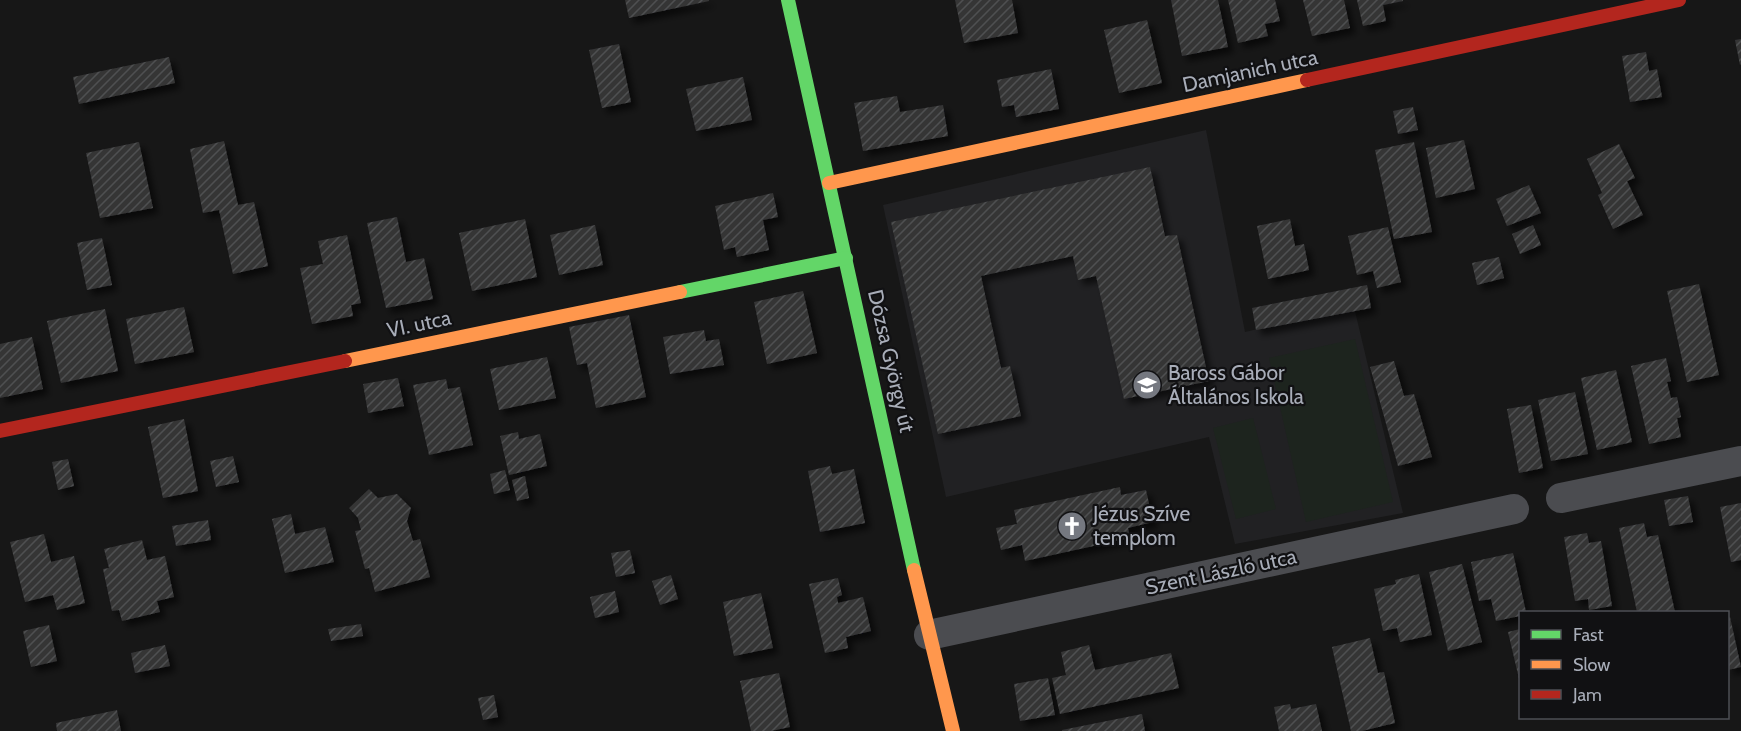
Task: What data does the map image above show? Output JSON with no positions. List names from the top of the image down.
{
  "streets": {
    "street": [
      "Damjanich utca",
      "VI. utca",
      "Dózsa György út",
      "Szent László utca"
    ]
  },
  "crossings": [
    ["Damjanich utca", "Dózsa György út"],
    ["VI. utca", "Dózsa György út"],
    ["Dózsa György út", "Szent László utca"]
  ],
  "places": {
    "school or university": ["Baross Gábor Általános Iskola"],
    "church": ["Jézus Szíve templom"]
  },
  "legend": ["Fast", "Slow", "Jam"]
}
